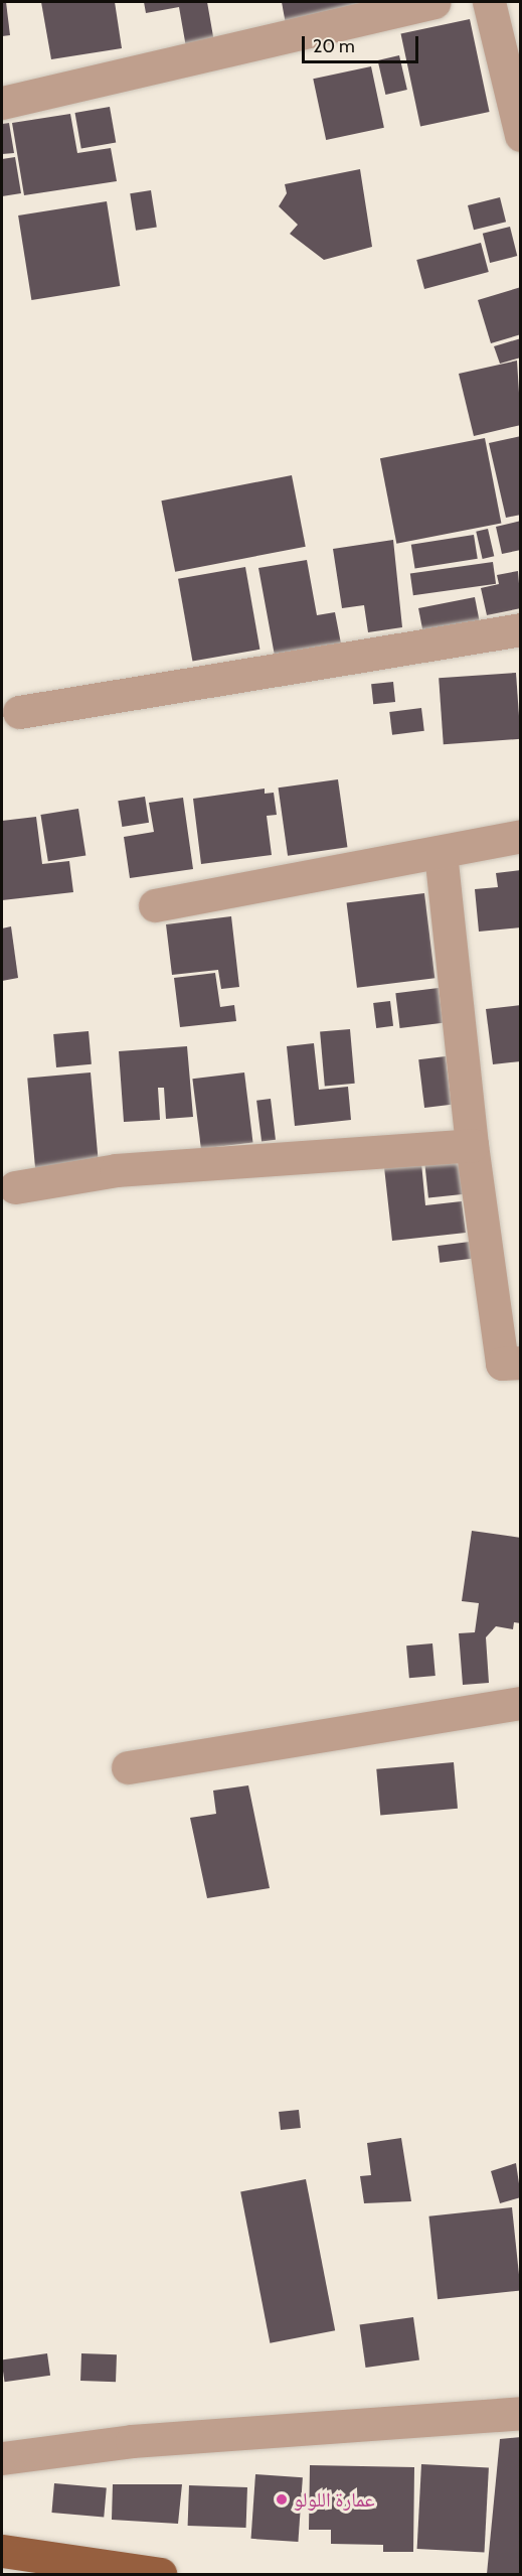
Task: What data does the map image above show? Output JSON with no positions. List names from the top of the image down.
{
  "places": ["عمارة اللولو"],
  "scale_bar": "20 m"
}
